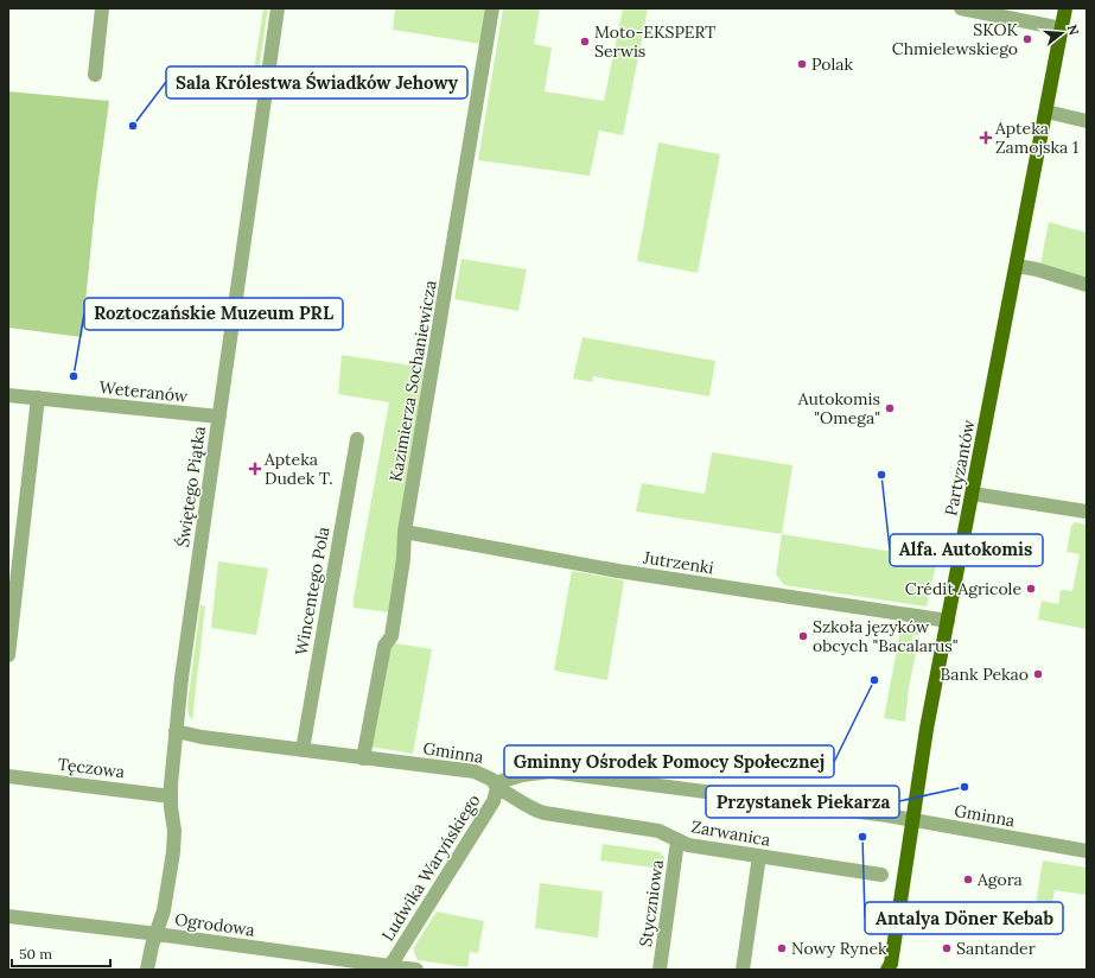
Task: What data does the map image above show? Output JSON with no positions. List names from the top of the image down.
{
  "streets": {
    "main road": ["Partyzantów"],
    "street": [
      "Kazimierza Sochaniewicza",
      "Weteranów",
      "Świętego Piątka",
      "Jutrzenki",
      "Wincentego Pola",
      "Gminna",
      "Tęczowa",
      "Zarwanica",
      "Ludwika Waryńskiego",
      "Styczniowa",
      "Ogrodowa"
    ]
  },
  "crossings": [
    ["Kazimierza Sochaniewicza", "Jutrzenki"],
    ["Kazimierza Sochaniewicza", "Gminna"],
    ["Weteranów", "Świętego Piątka"],
    ["Partyzantów", "Jutrzenki"],
    ["Partyzantów", "Gminna"],
    ["Świętego Piątka", "Gminna"],
    ["Świętego Piątka", "Tęczowa"],
    ["Świętego Piątka", "Ogrodowa"],
    ["Wincentego Pola", "Gminna"],
    ["Gminna", "Zarwanica"],
    ["Gminna", "Ludwika Waryńskiego"],
    ["Zarwanica", "Ludwika Waryńskiego"],
    ["Zarwanica", "Styczniowa"],
    ["Ludwika Waryńskiego", "Ogrodowa"]
  ],
  "places": {
    "other": [
      "SKOK Chmielewskiego",
      "Moto-EKSPERT Serwis",
      "Polak",
      "Sala Królestwa Świadków Jehowy",
      "Roztoczańskie Muzeum PRL",
      "Autokomis \"Omega\"",
      "Alfa. Autokomis",
      "Crédit Agricole",
      "Szkoła języków obcych \"Bacalarus\"",
      "Bank Pekao",
      "Gminny Ośrodek Pomocy Społecznej",
      "Przystanek Piekarza",
      "Antalya Döner Kebab",
      "Agora",
      "Nowy Rynek",
      "Santander"
    ],
    "health": ["Apteka Zamojska 1", "Apteka Dudek T."]
  },
  "scale_bar": "50 m",
  "north": "right"
}
